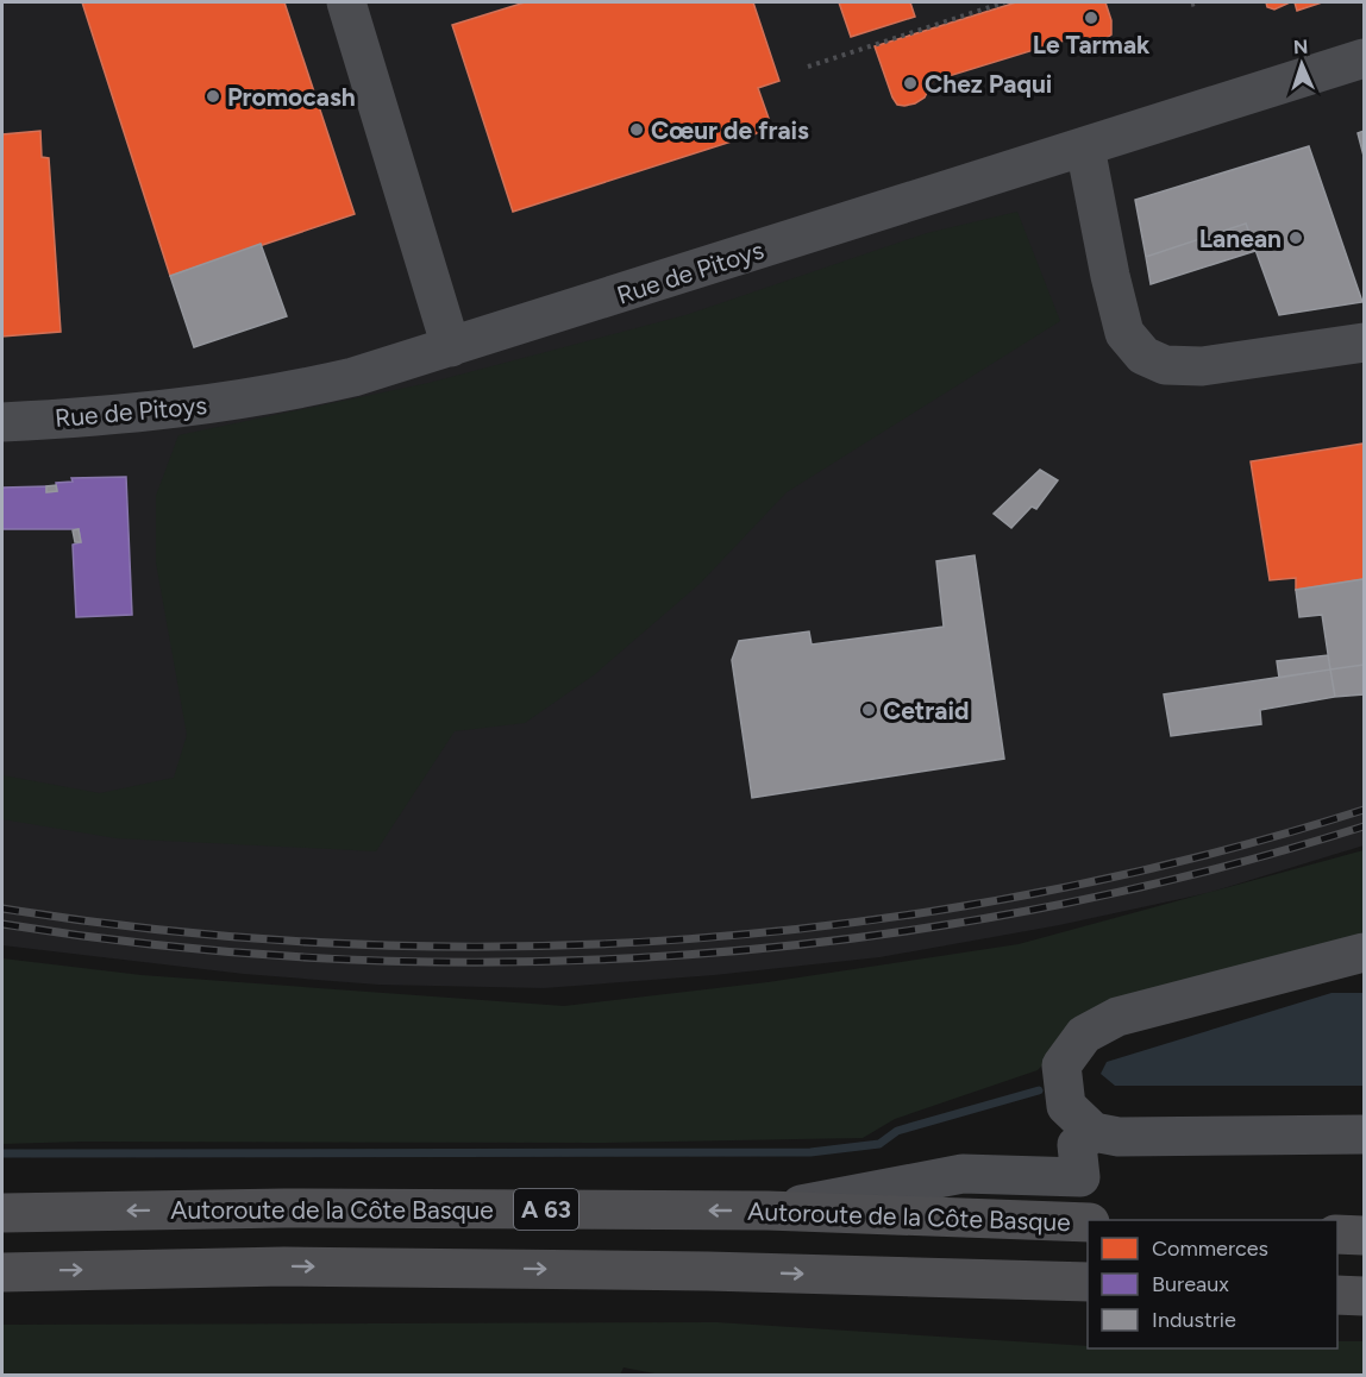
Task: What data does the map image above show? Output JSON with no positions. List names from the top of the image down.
{
  "streets": {
    "highway": ["Autoroute de la Côte Basque", "A 63"],
    "street": ["Rue de Pitoys"]
  },
  "places": [
    "Le Tarmak",
    "Chez Paqui",
    "Promocash",
    "Cœur de frais",
    "Lanean",
    "Cetraid"
  ],
  "legend": ["Commerces", "Bureaux", "Industrie"],
  "north": "top"
}
